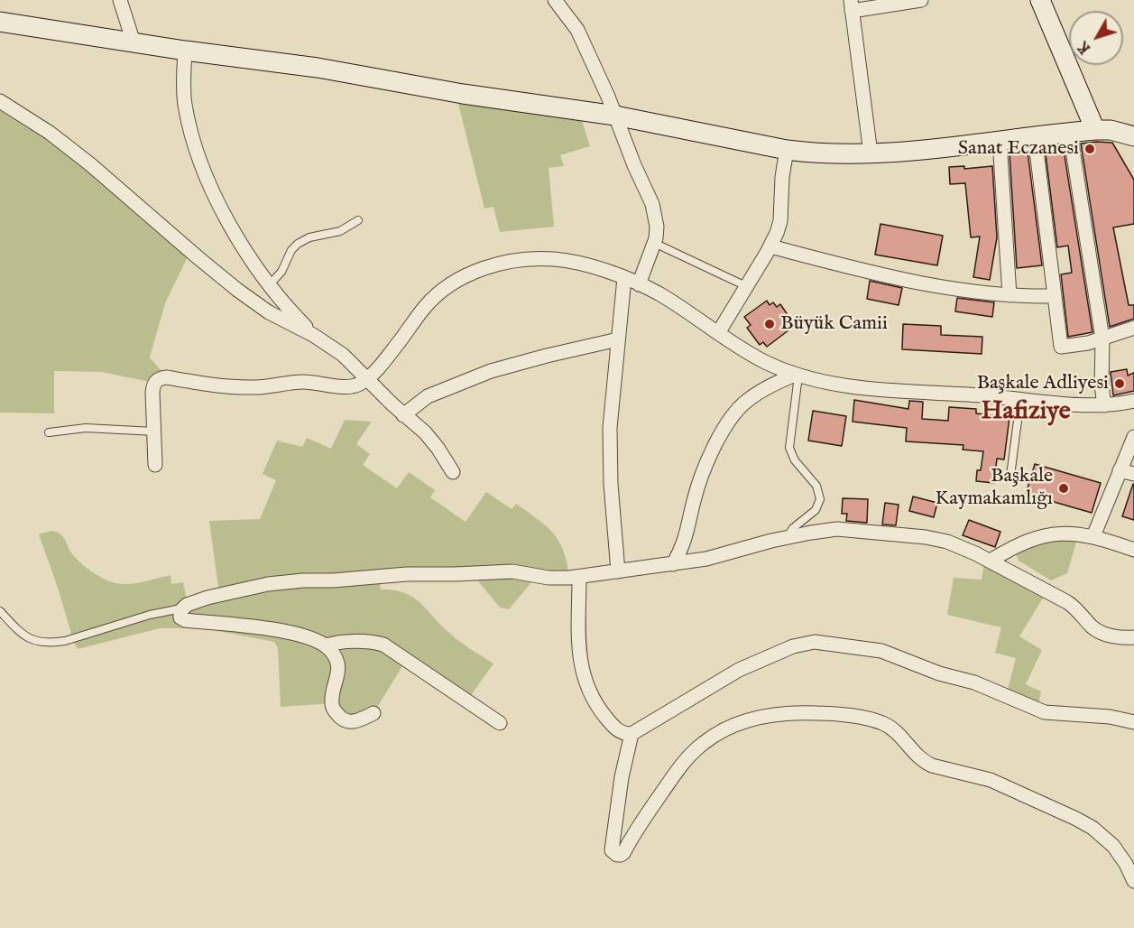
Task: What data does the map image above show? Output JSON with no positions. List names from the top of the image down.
{
  "districts": ["Hafiziye"],
  "places": [
    "Sanat Eczanesi",
    "Büyük Camii",
    "Başkale Adliyesi",
    "Başkale Kaymakamlığı"
  ],
  "north": "bottom left"
}
